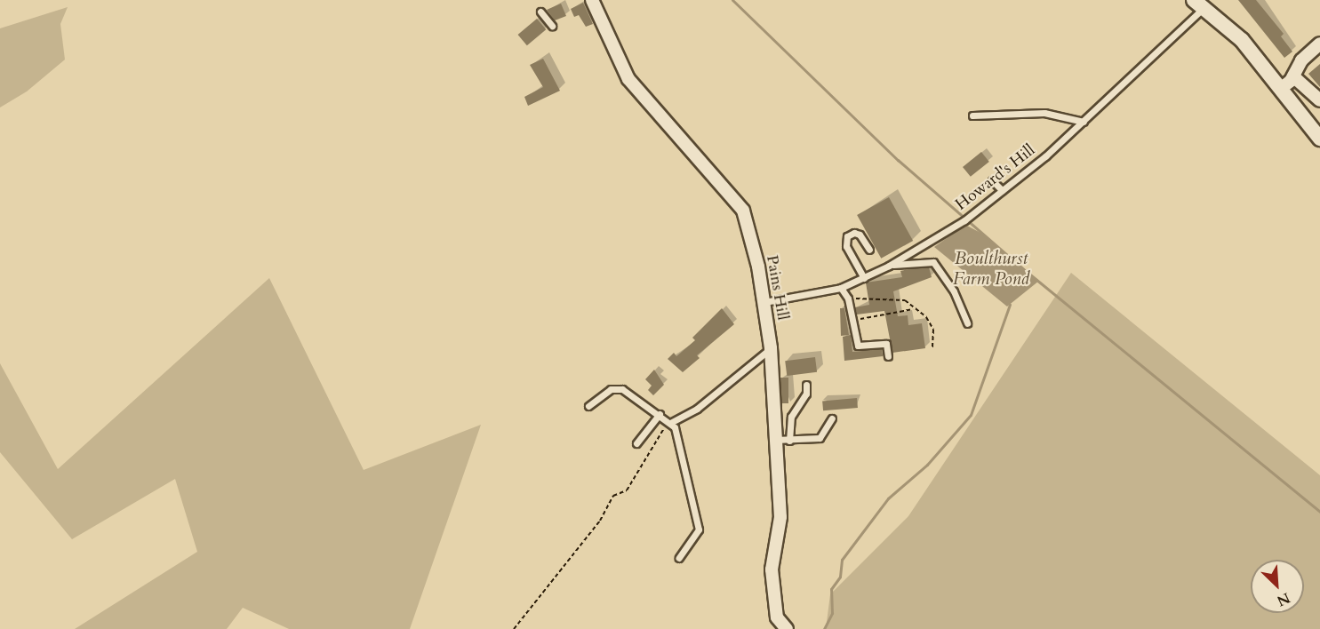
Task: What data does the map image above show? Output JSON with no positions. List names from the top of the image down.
{
  "streets": {
    "street": ["Pains Hill"],
    "lane": ["Howard's Hill"]
  },
  "crossings": [
    ["Howard's Hill", "Pains Hill"]
  ],
  "water": ["Boulthurst Farm Pond"],
  "north": "bottom right"
}
